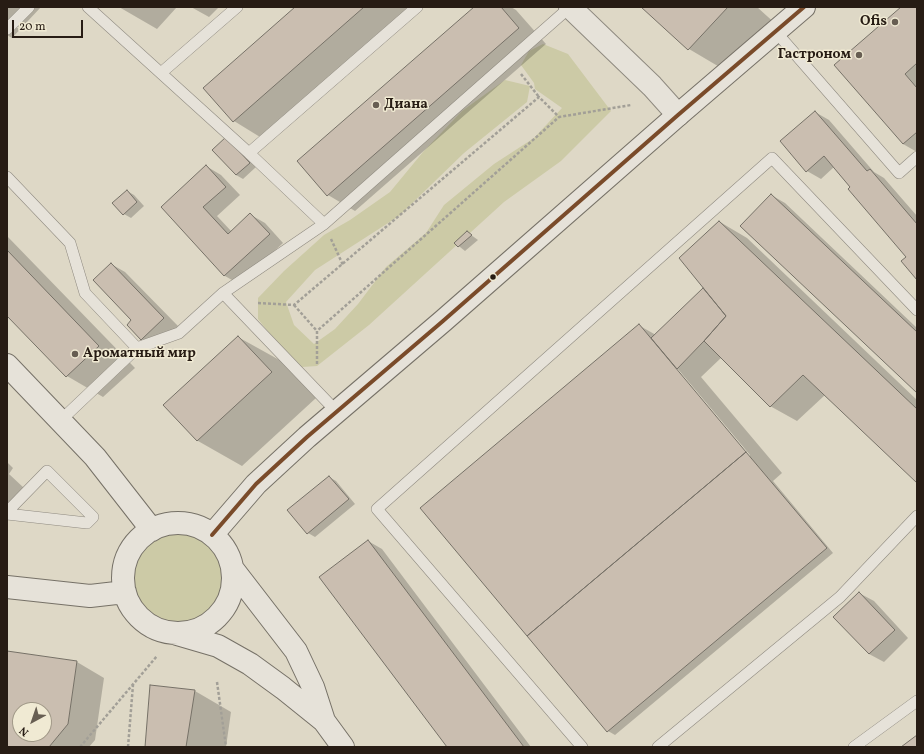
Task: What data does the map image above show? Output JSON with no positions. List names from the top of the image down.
{
  "places": [
    "Ofis",
    "Гастроном",
    "Диана",
    "Ароматный мир"
  ],
  "scale_bar": "20 m",
  "north": "bottom left"
}
